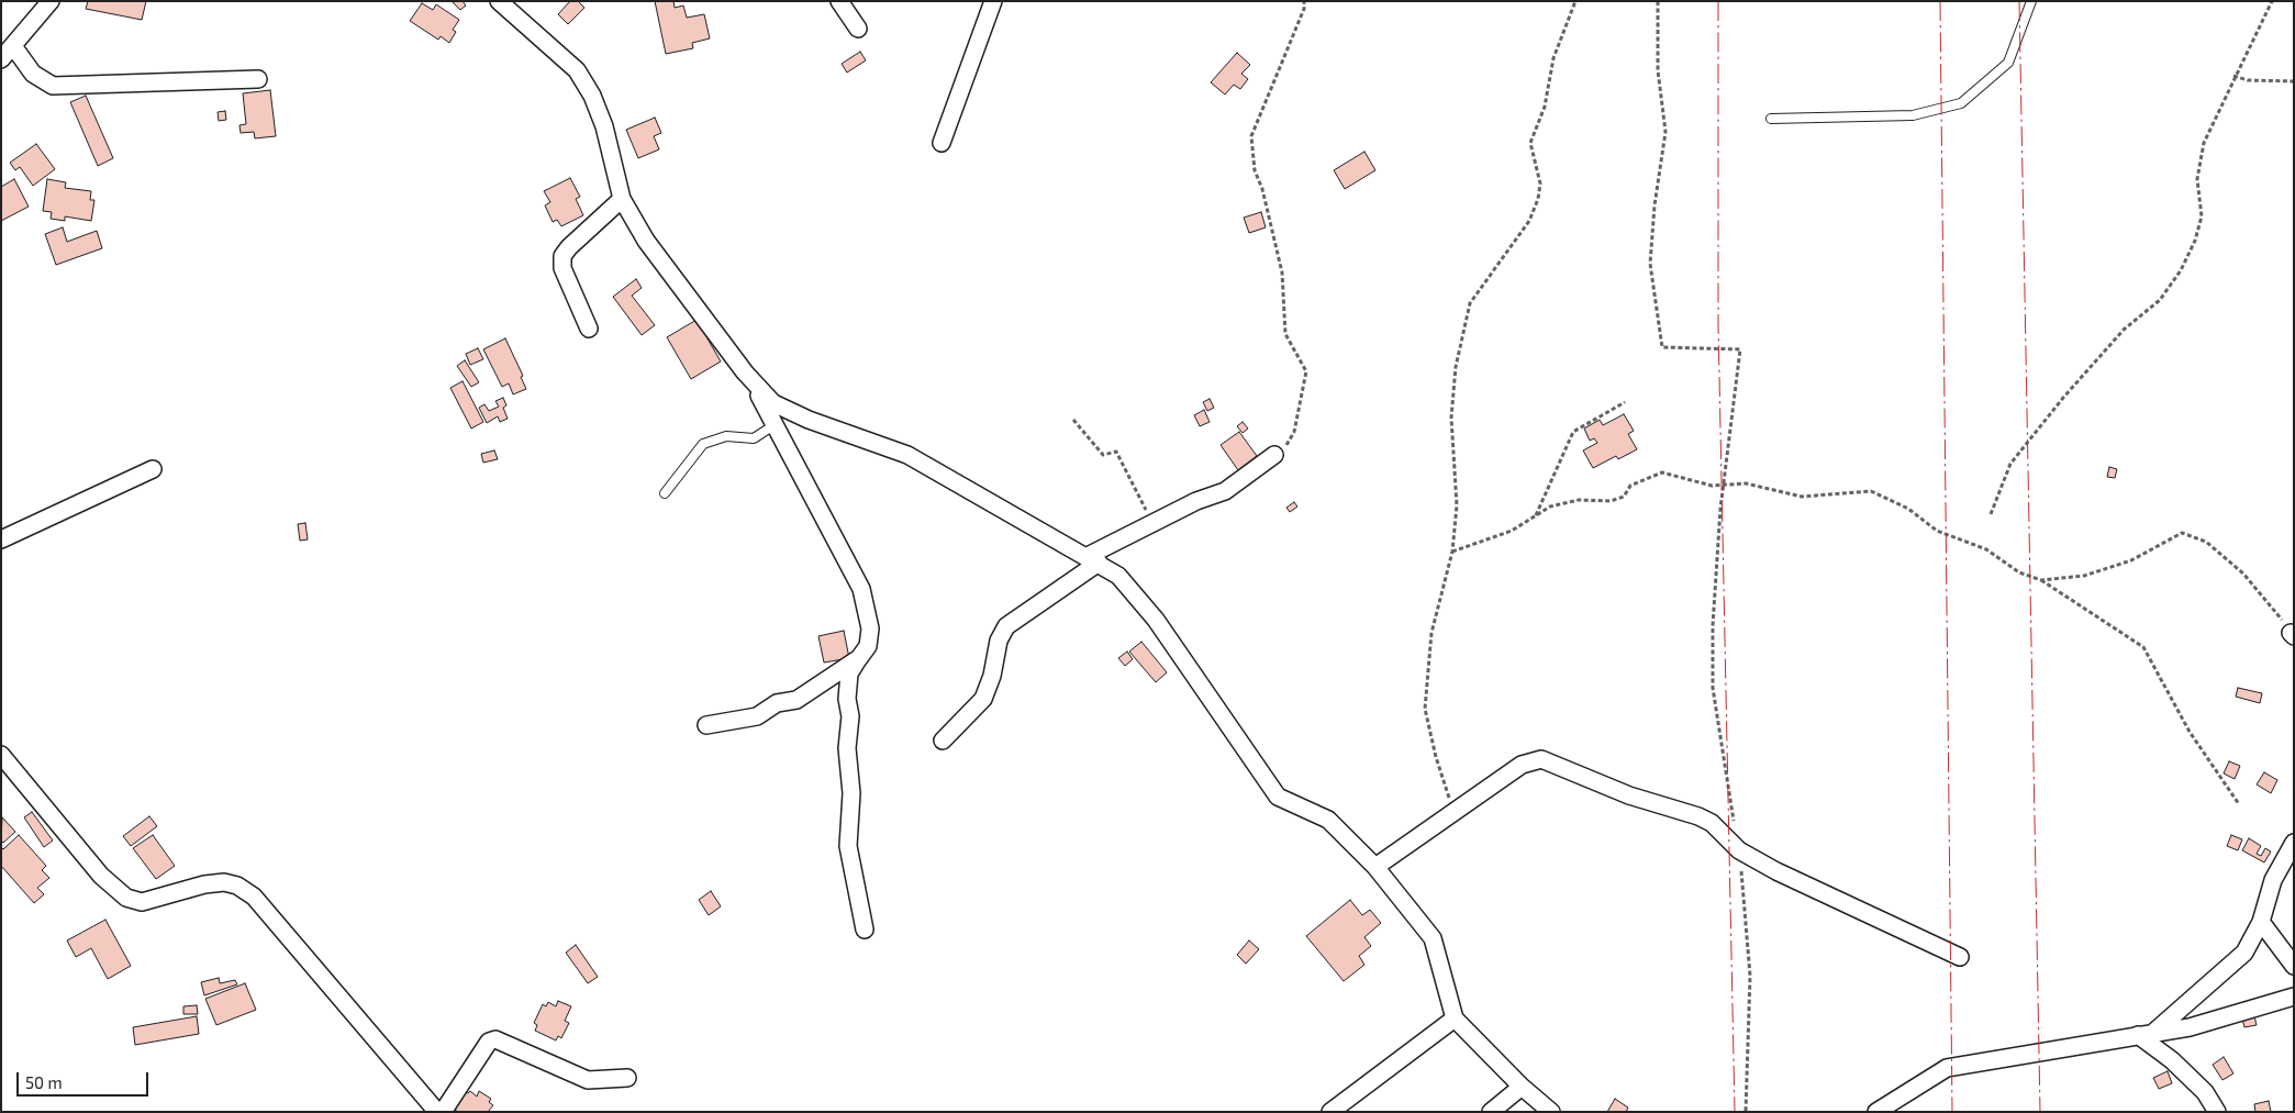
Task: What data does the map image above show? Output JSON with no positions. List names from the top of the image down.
{
  "scale_bar": "50 m"
}
